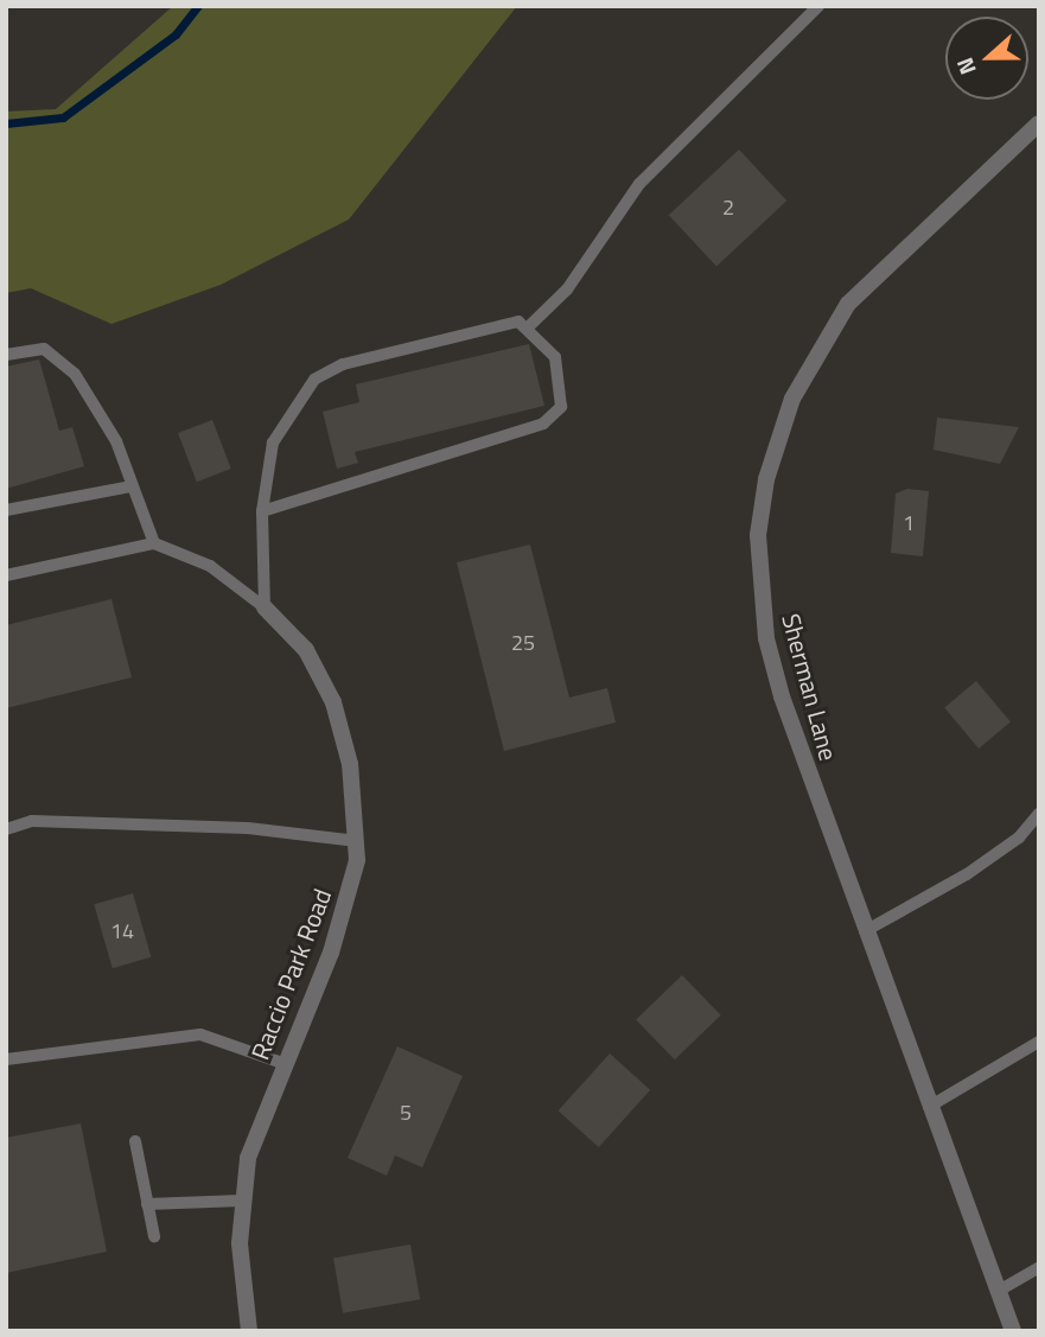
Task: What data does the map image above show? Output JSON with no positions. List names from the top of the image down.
{
  "streets": {
    "street": ["Sherman Lane", "Raccio Park Road"]
  },
  "house_numbers": [
    "2",
    "1",
    "25",
    "14",
    "5"
  ],
  "north": "left"
}
